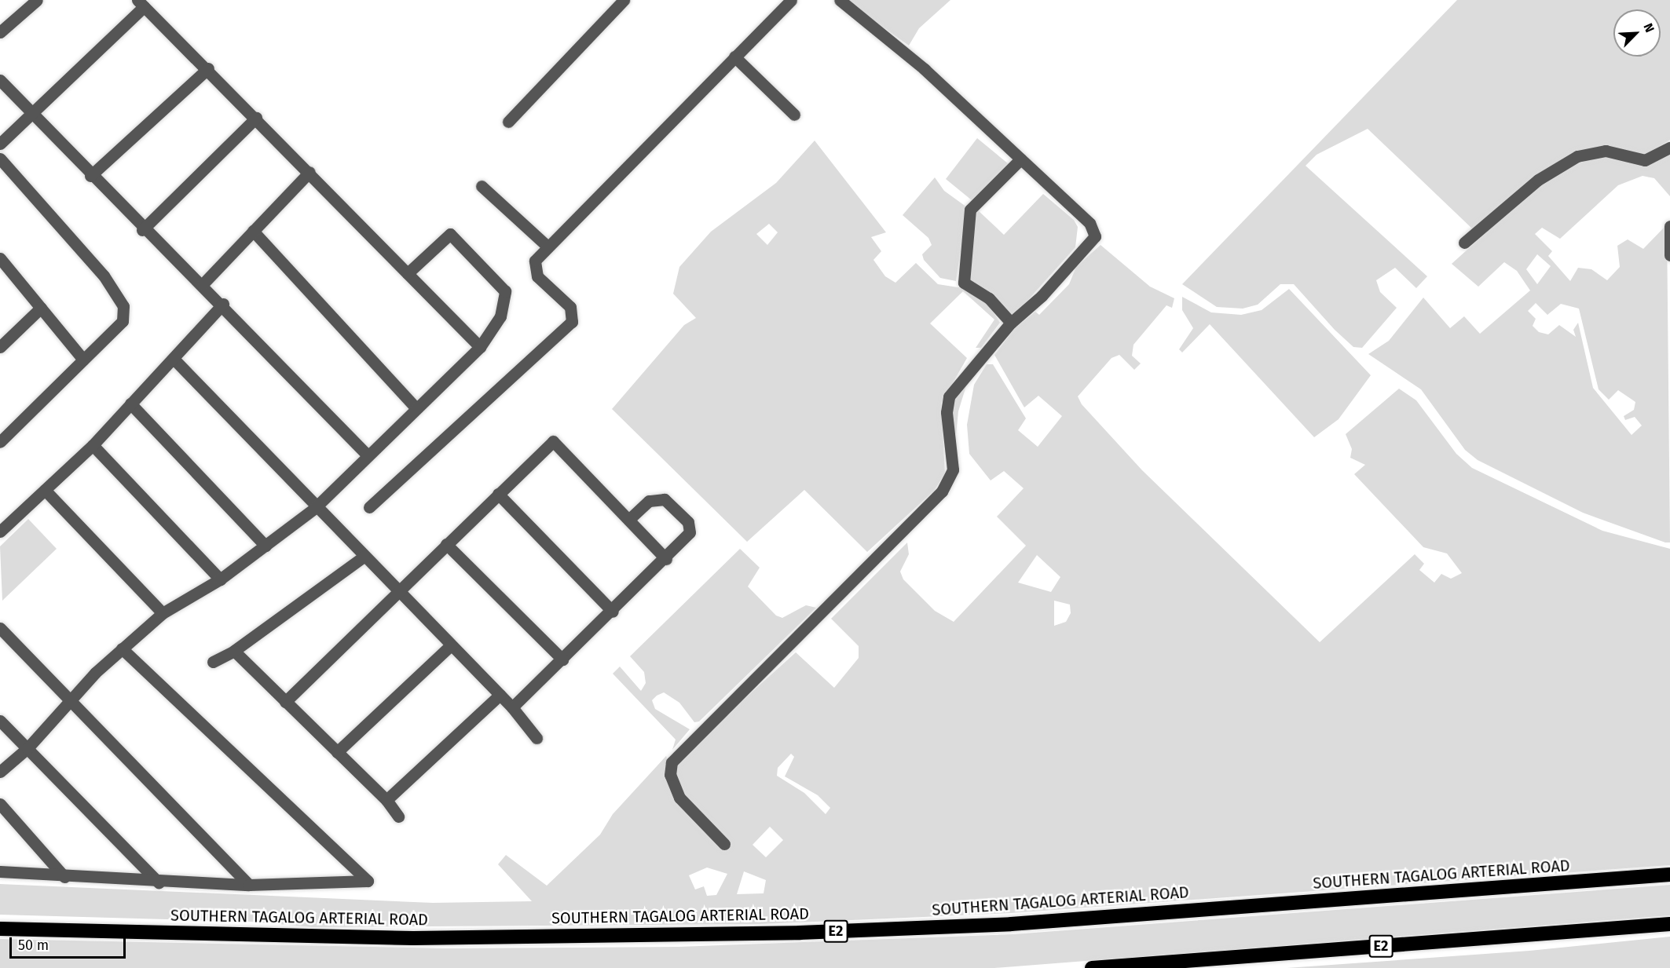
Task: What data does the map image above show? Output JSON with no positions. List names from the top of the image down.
{
  "streets": {
    "highway": ["SOUTHERN TAGALOG ARTERIAL ROAD", "E2"]
  },
  "scale_bar": "50 m",
  "north": "top right"
}
